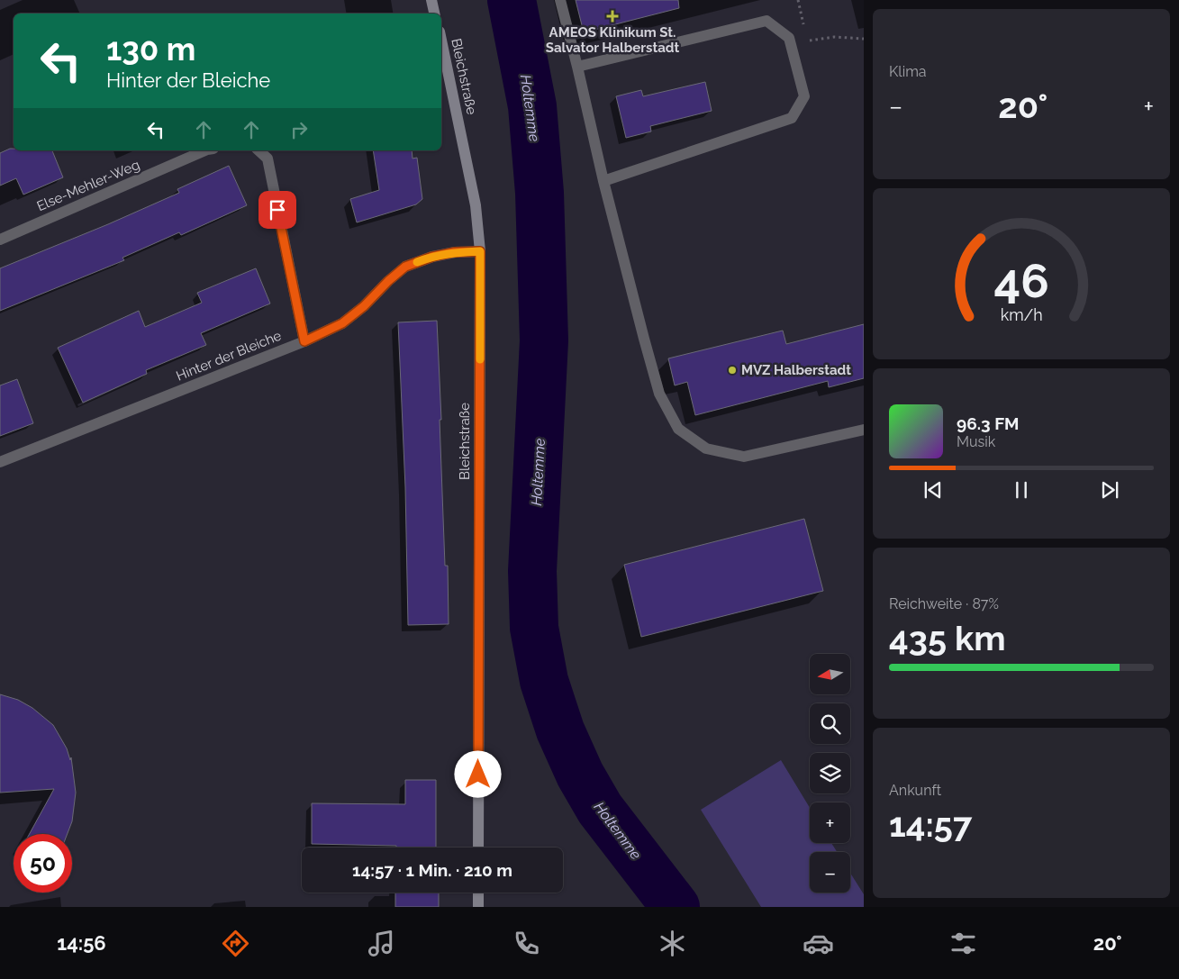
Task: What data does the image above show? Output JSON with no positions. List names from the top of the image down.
{
  "streets": {
    "main road": ["Bleichstraße"],
    "street": ["Else-Mehler-Weg", "Hinter der Bleiche"]
  },
  "crossings": [
    ["Bleichstraße", "Hinter der Bleiche"]
  ],
  "water": ["Holtemme"],
  "places": {
    "health": ["AMEOS Klinikum St. Salvator Halberstadt"],
    "other": ["MVZ Halberstadt"]
  },
  "north": "left",
  "page": {
    "tile": [
      "Klima",
      ["Reichweite · 87%", "435 km"],
      ["Ankunft", "14:57"]
    ],
    "turn": ["130 m", "Hinter der Bleiche"],
    "heat": ["−", "20°", "+"],
    "song": ["96.3 FM", "Musik"],
    "map_buttons": ["+", "−"],
    "limit": "50",
    "trip": "14:57 · 1 Min. · 210 m",
    "tabs": ["14:56", "20°"],
    "gauge": ["46", "km/h"]
  }
}
